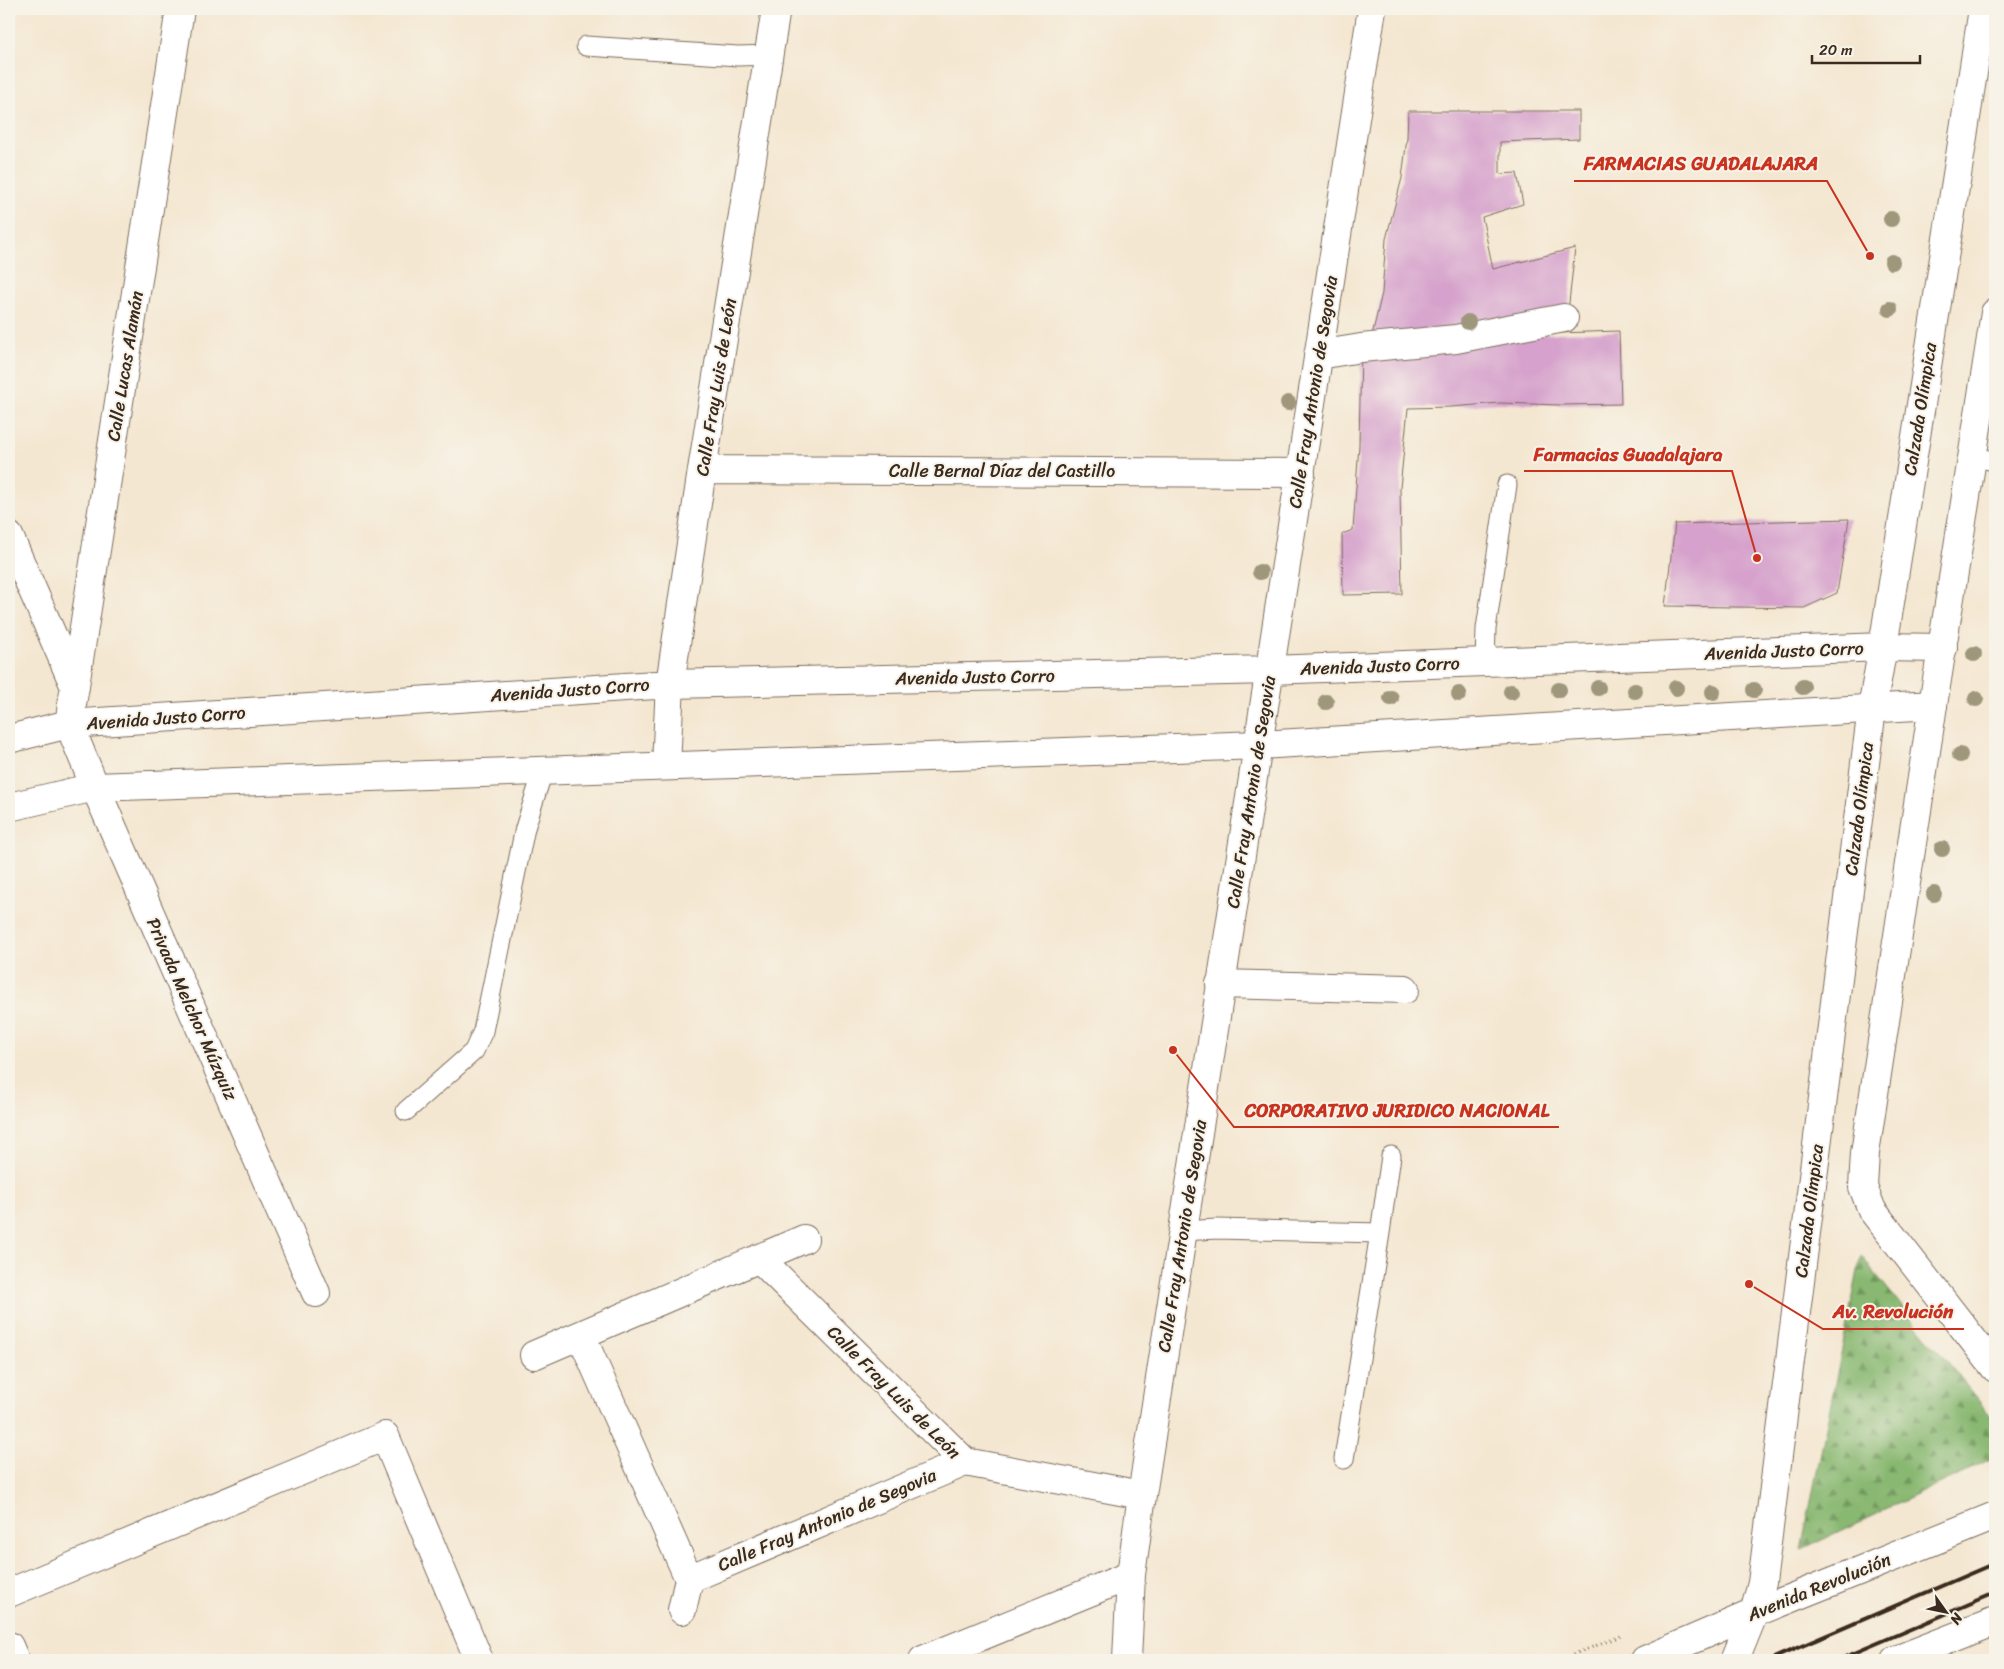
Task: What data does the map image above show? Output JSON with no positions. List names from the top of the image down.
{
  "streets": {
    "street": [
      "Calle Lucas Alamán",
      "Calle Fray Luis de León",
      "Calle Fray Antonio de Segovia",
      "Calzada Olímpica",
      "Calle Bernal Díaz del Castillo",
      "Avenida Justo Corro",
      "Privada Melchor Múzquiz",
      "Avenida Revolución"
    ]
  },
  "crossings": [
    ["Calle Lucas Alamán", "Avenida Justo Corro"],
    ["Calle Lucas Alamán", "Privada Melchor Múzquiz"],
    ["Calle Fray Luis de León", "Calle Fray Antonio de Segovia"],
    ["Calle Fray Luis de León", "Calle Bernal Díaz del Castillo"],
    ["Calle Fray Luis de León", "Avenida Justo Corro"],
    ["Calle Fray Antonio de Segovia", "Calle Bernal Díaz del Castillo"],
    ["Calle Fray Antonio de Segovia", "Avenida Justo Corro"],
    ["Calzada Olímpica", "Avenida Justo Corro"],
    ["Calzada Olímpica", "Avenida Revolución"],
    ["Avenida Justo Corro", "Privada Melchor Múzquiz"]
  ],
  "places": [
    "FARMACIAS GUADALAJARA",
    "Farmacias Guadalajara",
    "CORPORATIVO JURIDICO NACIONAL",
    "Av. Revolución"
  ],
  "scale_bar": "20 m",
  "north": "bottom right"
}
